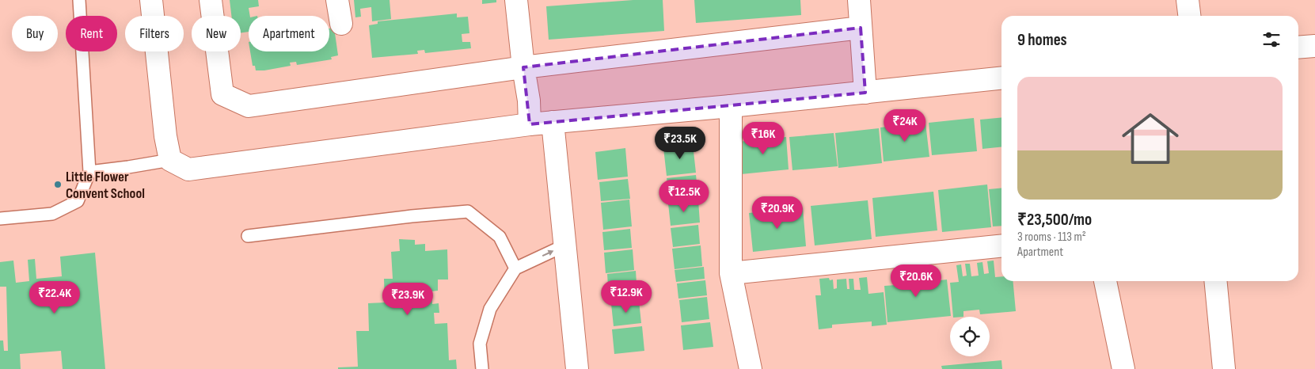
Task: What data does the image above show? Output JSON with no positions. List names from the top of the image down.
{
  "places": ["Little Flower Convent School"],
  "page": {
    "chip": [
      "Buy",
      "Rent",
      "Filters",
      "New",
      "Apartment"
    ],
    "heading": "9 homes",
    "list": [
      {
        "name": "₹23,500/mo",
        "note": "3 rooms · 113 m² · Apartment"
      }
    ],
    "price": [
      "₹24K",
      "₹16K",
      "₹23.5K",
      "₹12.5K",
      "₹20.9K",
      "₹20.6K",
      "₹12.9K",
      "₹22.4K",
      "₹23.9K"
    ]
  }
}
